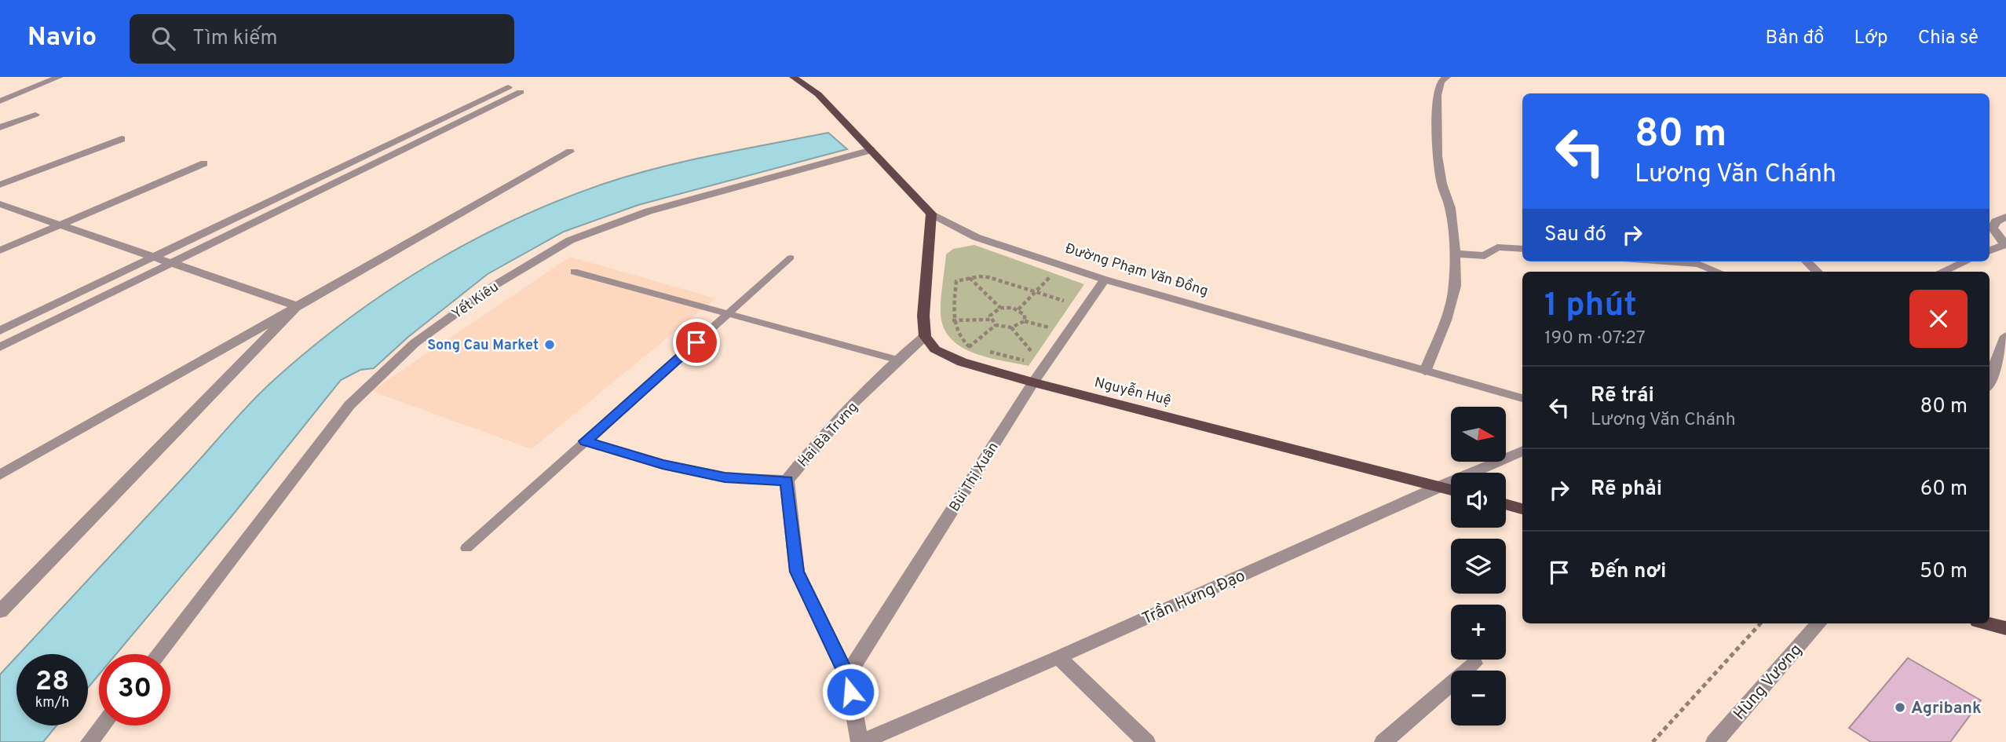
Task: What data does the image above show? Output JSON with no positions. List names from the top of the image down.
{
  "streets": {
    "main road": ["Đường Phạm Văn Đồng", "Nguyễn Huệ"],
    "street": [
      "Yết Kiêu",
      "Hai Bà Trưng",
      "Bùi Thị Xuân",
      "Trần Hưng Đạo",
      "Hùng Vương"
    ]
  },
  "crossings": [
    ["Đường Phạm Văn Đồng", "Yết Kiêu"],
    ["Đường Phạm Văn Đồng", "Bùi Thị Xuân"],
    ["Nguyễn Huệ", "Hai Bà Trưng"],
    ["Nguyễn Huệ", "Bùi Thị Xuân"],
    ["Nguyễn Huệ", "Trần Hưng Đạo"]
  ],
  "places": ["Song Cau Market", "Agribank"],
  "north": "right",
  "page": {
    "header": "Navio",
    "search": "Tìm kiếm",
    "nav": ["Bản đồ", "Lớp", "Chia sẻ"],
    "turn": ["80 m", "Lương Văn Chánh"],
    "then": "Sau đó",
    "heading": ["1 phút", "190 m · 07:27"],
    "list": [
      {
        "name": "Rẽ trái",
        "note": "Lương Văn Chánh",
        "value": "80 m"
      },
      {
        "name": "Rẽ phải",
        "value": "60 m"
      },
      {
        "name": "Đến nơi",
        "value": "50 m"
      }
    ],
    "map_buttons": ["+", "−"],
    "speed": "28 km/h",
    "limit": "30"
  }
}
